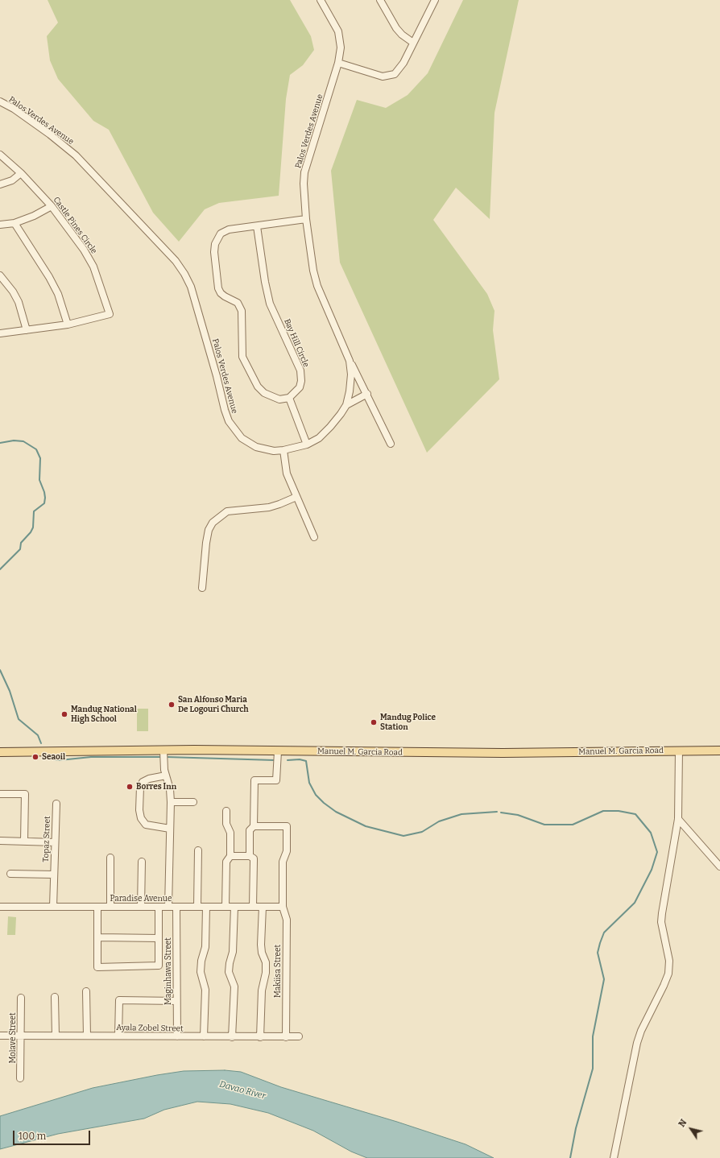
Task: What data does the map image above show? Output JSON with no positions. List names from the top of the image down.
{
  "streets": {
    "main road": ["Manuel M. Garcia Road"],
    "street": [
      "Palos Verdes Avenue",
      "Castle Pines Circle",
      "Bay Hill Circle",
      "Topaz Street",
      "Paradise Avenue",
      "Maginhawa Street",
      "Makiisa Street",
      "Ayala Zobel Street",
      "Molave Street"
    ]
  },
  "crossings": [
    ["Topaz Street", "Paradise Avenue"],
    ["Paradise Avenue", "Maginhawa Street"],
    ["Paradise Avenue", "Makiisa Street"],
    ["Maginhawa Street", "Ayala Zobel Street"],
    ["Makiisa Street", "Ayala Zobel Street"],
    ["Ayala Zobel Street", "Molave Street"]
  ],
  "water": ["Davao River"],
  "places": [
    "San Alfonso Maria De Logouri Church",
    "Mandug National High School",
    "Mandug Police Station",
    "Seaoil",
    "Borres Inn"
  ],
  "scale_bar": "100 m",
  "north": "top left"
}
